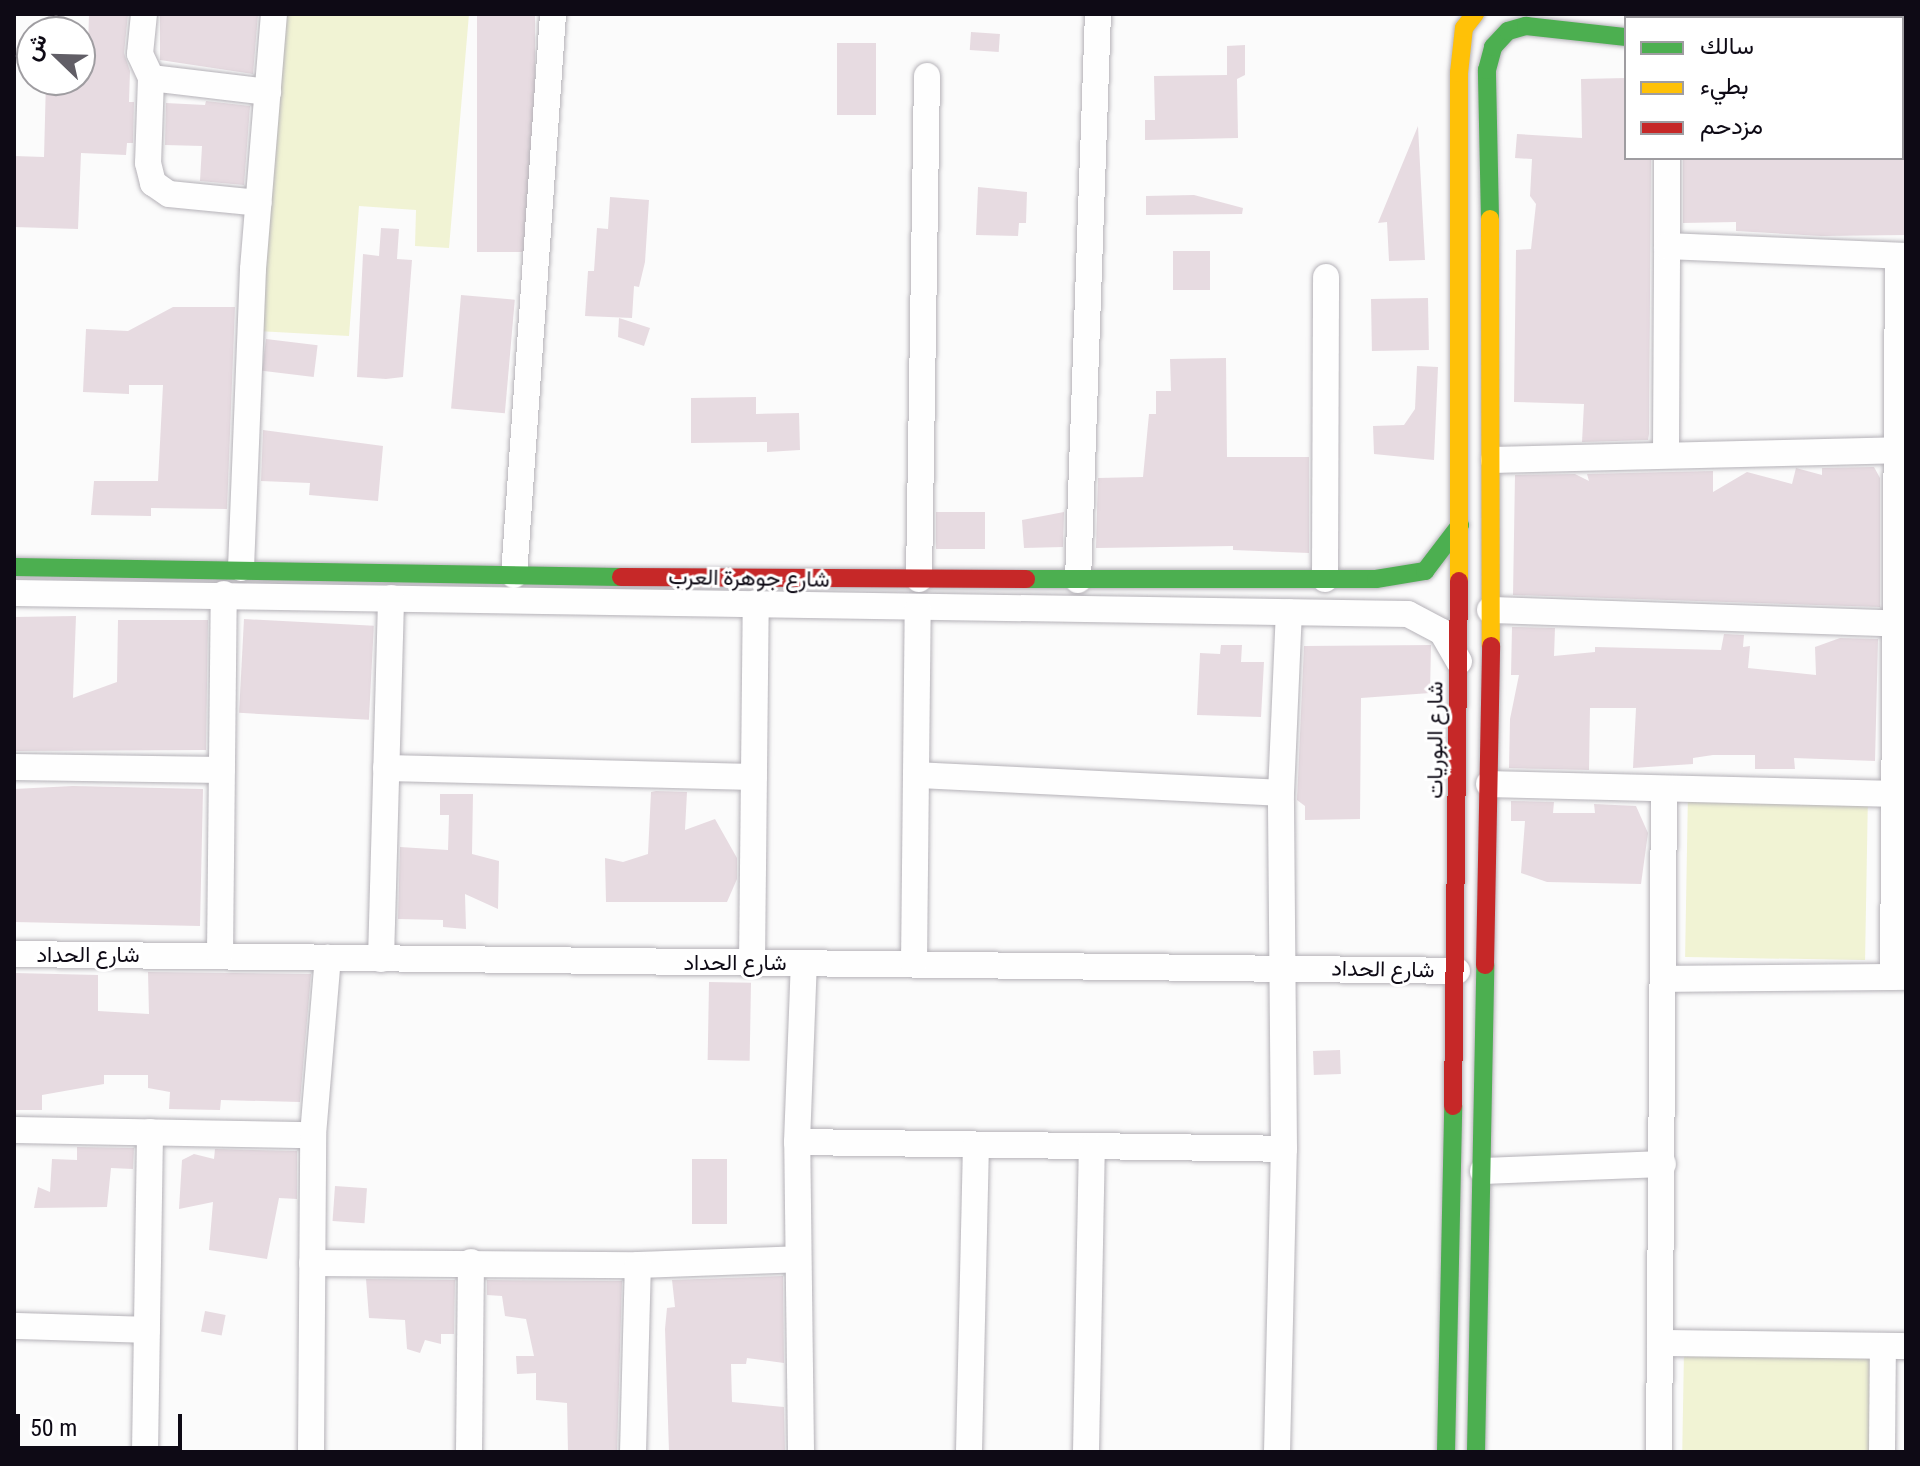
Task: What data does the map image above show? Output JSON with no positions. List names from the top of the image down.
{
  "streets": {
    "street": ["شارع جوهرة العرب", "شارع البوريات", "شارع الحداد"]
  },
  "crossings": [
    ["شارع جوهرة العرب", "شارع البوريات"],
    ["شارع البوريات", "شارع الحداد"]
  ],
  "legend": ["سالك", "بطيء", "مزدحم"],
  "scale_bar": "50 m",
  "north": "top left"
}
